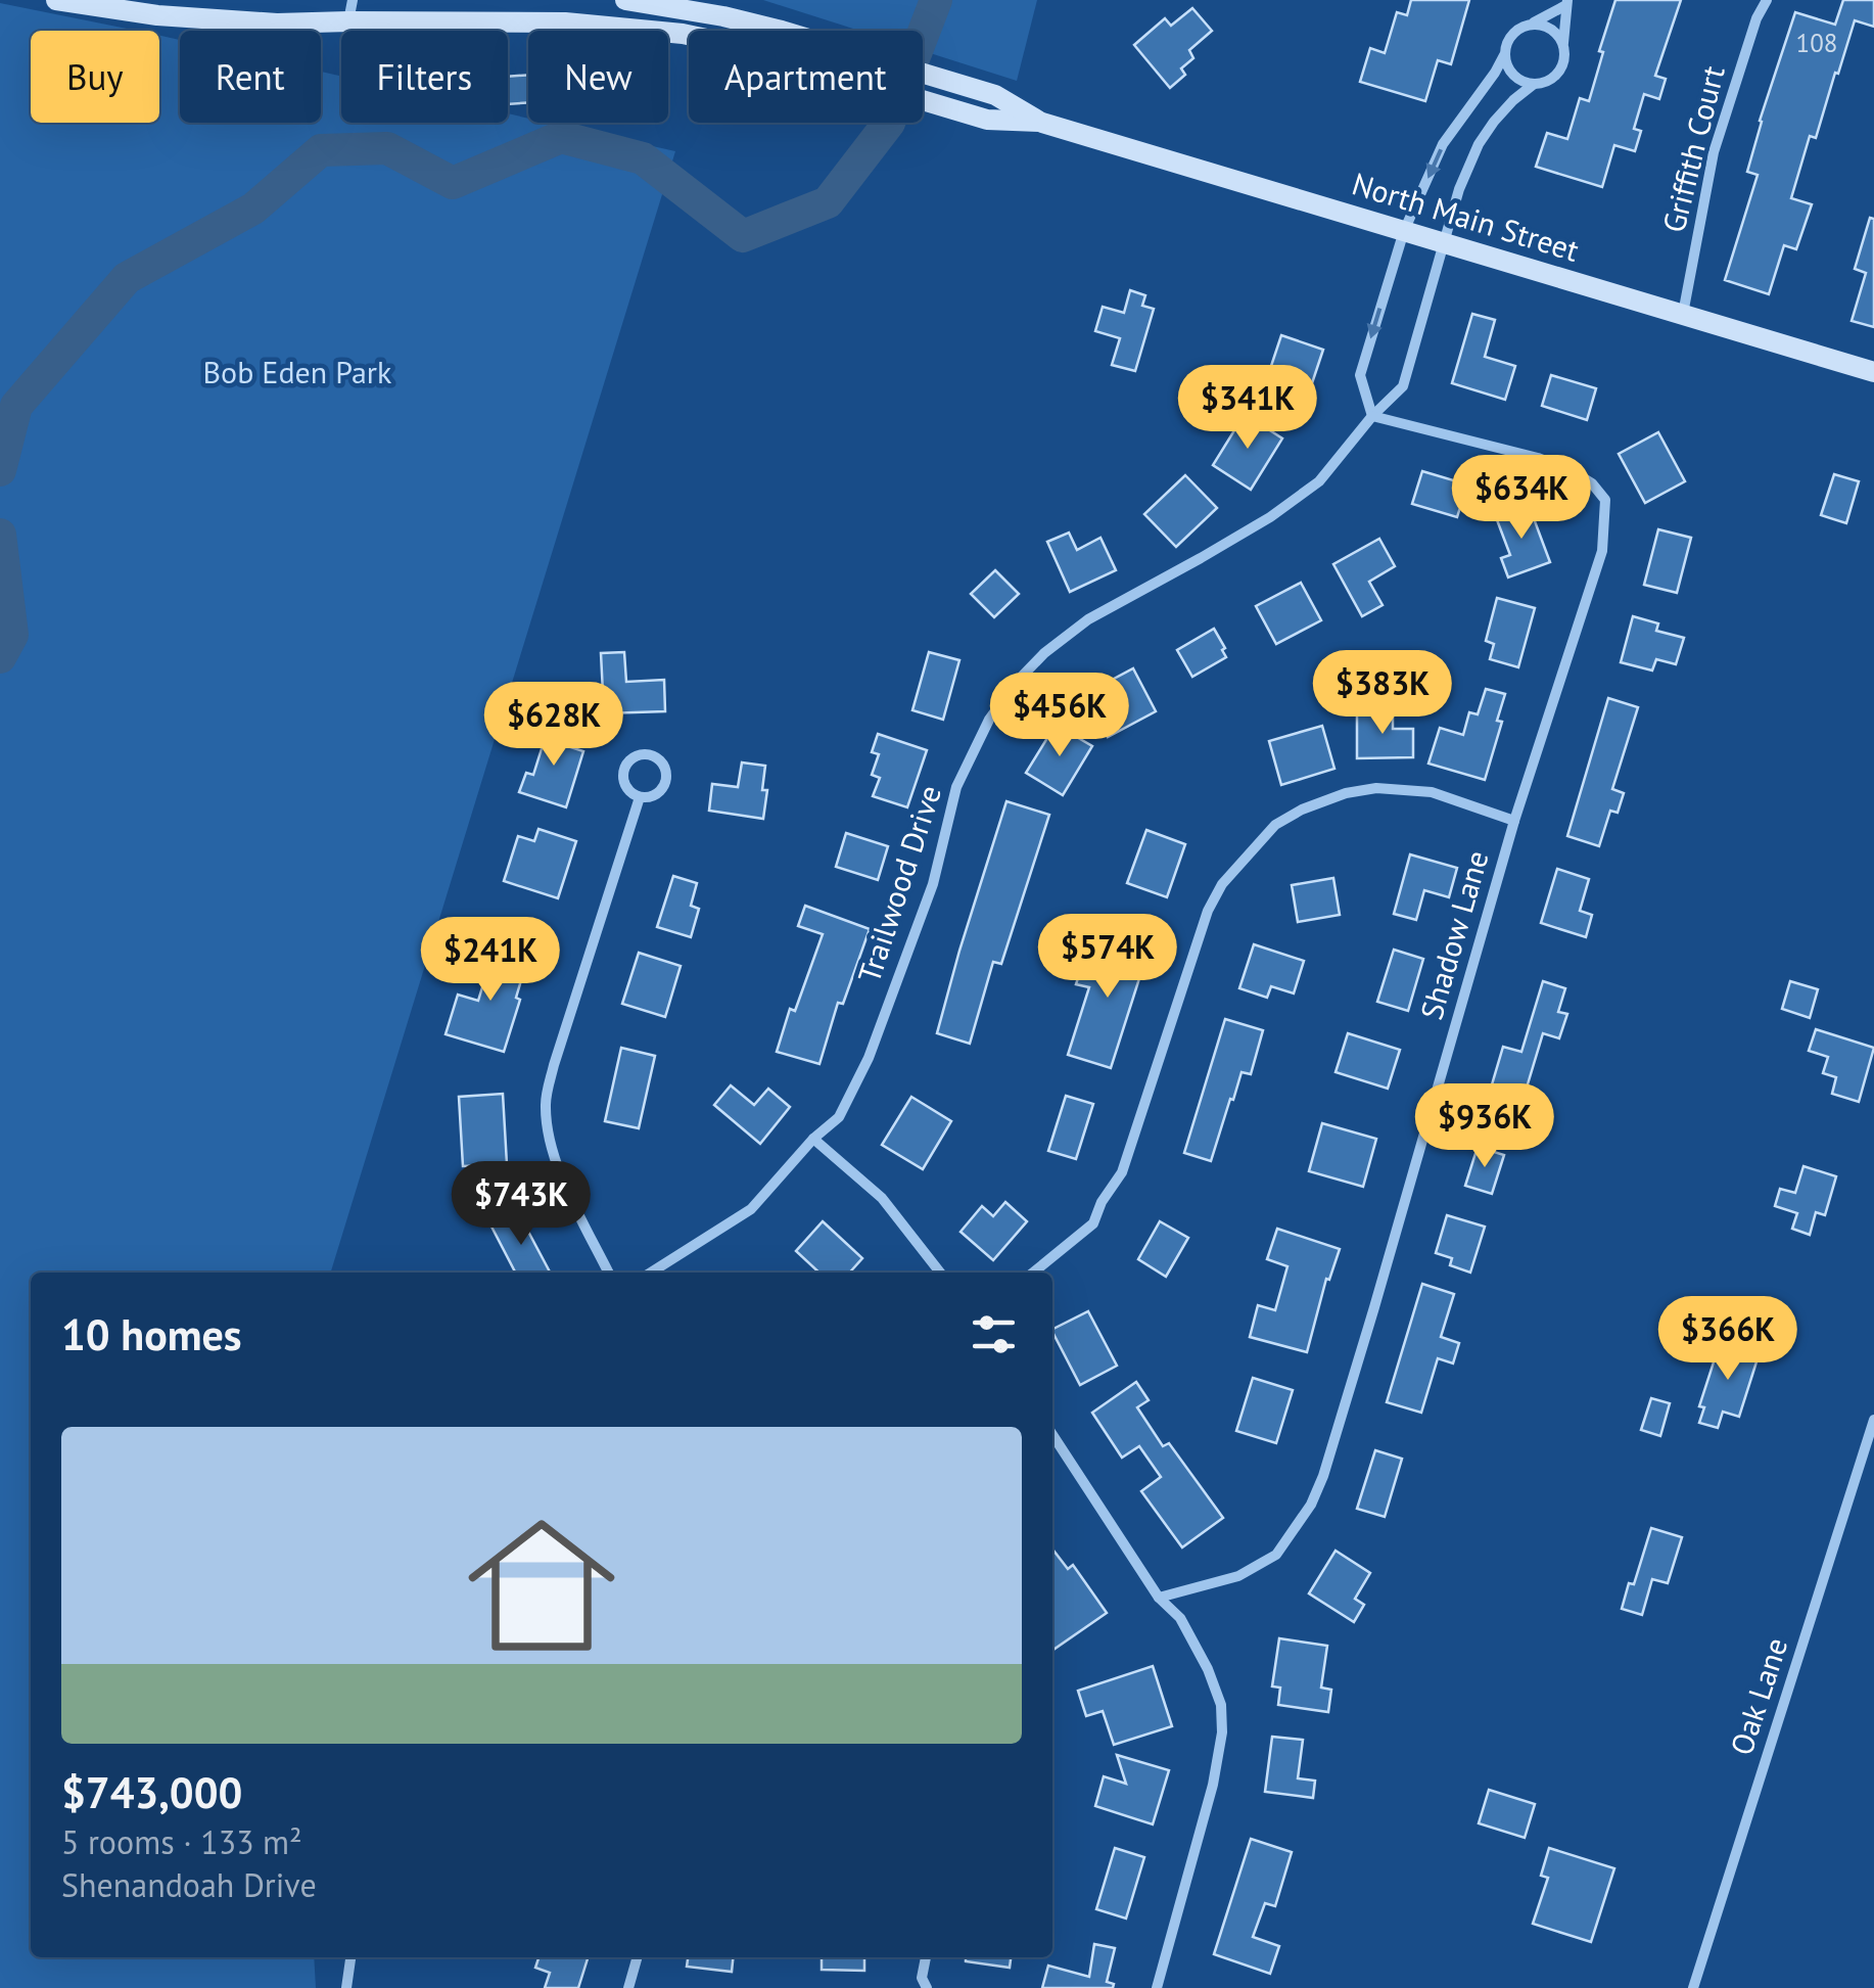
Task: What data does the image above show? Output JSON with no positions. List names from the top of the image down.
{
  "streets": {
    "main road": ["North Main Street"],
    "street": [
      "Griffith Court",
      "Trailwood Drive",
      "Shadow Lane",
      "Oak Lane"
    ]
  },
  "crossings": [
    ["Griffith Court", "North Main Street"],
    ["North Main Street", "Trailwood Drive"],
    ["Trailwood Drive", "Shadow Lane"]
  ],
  "parks": ["Bob Eden Park"],
  "house_numbers": ["108"],
  "page": {
    "chip": [
      "Buy",
      "Rent",
      "Filters",
      "New",
      "Apartment"
    ],
    "price": [
      "$341K",
      "$634K",
      "$383K",
      "$456K",
      "$628K",
      "$574K",
      "$241K",
      "$936K",
      "$743K",
      "$366K"
    ],
    "heading": "10 homes",
    "list": [
      {
        "name": "$743,000",
        "note": "5 rooms · 133 m² · Shenandoah Drive"
      }
    ]
  }
}
